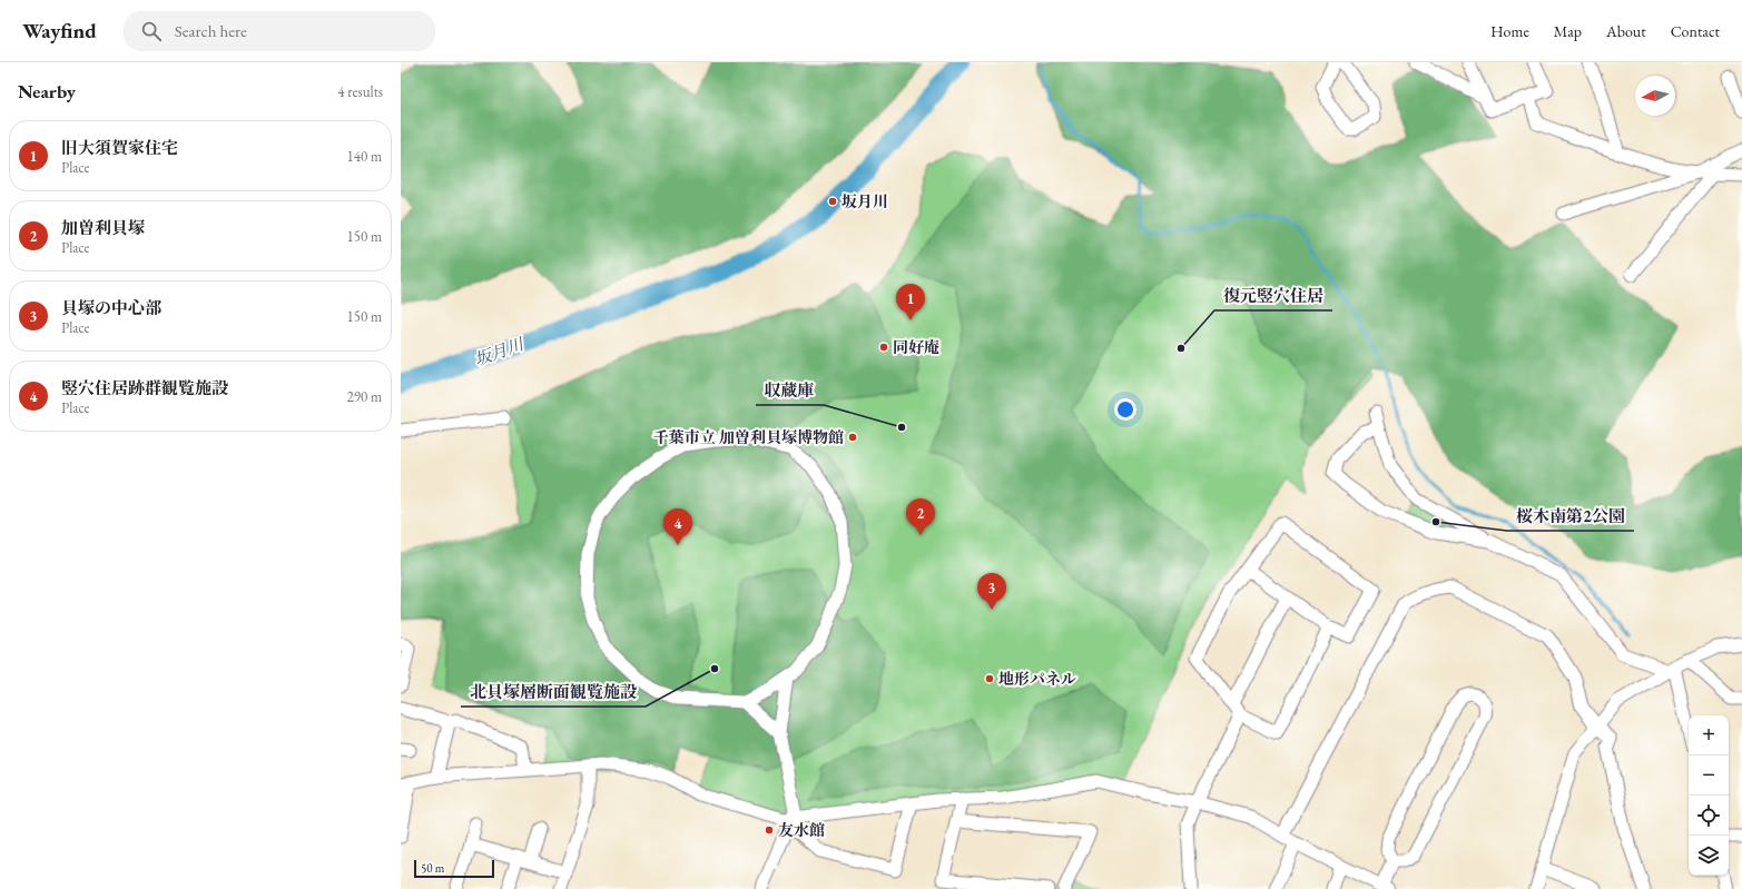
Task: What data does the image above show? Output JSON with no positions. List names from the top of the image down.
{
  "water": ["坂月川"],
  "places": [
    "坂月川",
    "同好庵",
    "復元竪穴住居",
    "収蔵庫",
    "千葉市立 加曽利貝塚博物館",
    "桜木南第2公園",
    "北貝塚層断面観覧施設",
    "地形パネル",
    "友水館"
  ],
  "scale_bar": "50 m",
  "north": "left",
  "page": {
    "header": "Wayfind",
    "search": "Search here",
    "nav": [
      "Home",
      "Map",
      "About",
      "Contact"
    ],
    "heading": ["Nearby", "4 results"],
    "list": [
      {
        "mark": "1",
        "name": "旧大須賀家住宅",
        "note": "Place",
        "value": "140 m"
      },
      {
        "mark": "2",
        "name": "加曽利貝塚",
        "note": "Place",
        "value": "150 m"
      },
      {
        "mark": "3",
        "name": "貝塚の中心部",
        "note": "Place",
        "value": "150 m"
      },
      {
        "mark": "4",
        "name": "竪穴住居跡群観覧施設",
        "note": "Place",
        "value": "290 m"
      }
    ],
    "pins": [
      "1",
      "2",
      "4",
      "3"
    ],
    "map_buttons": ["+", "−"],
    "scale": "50 m"
  }
}
